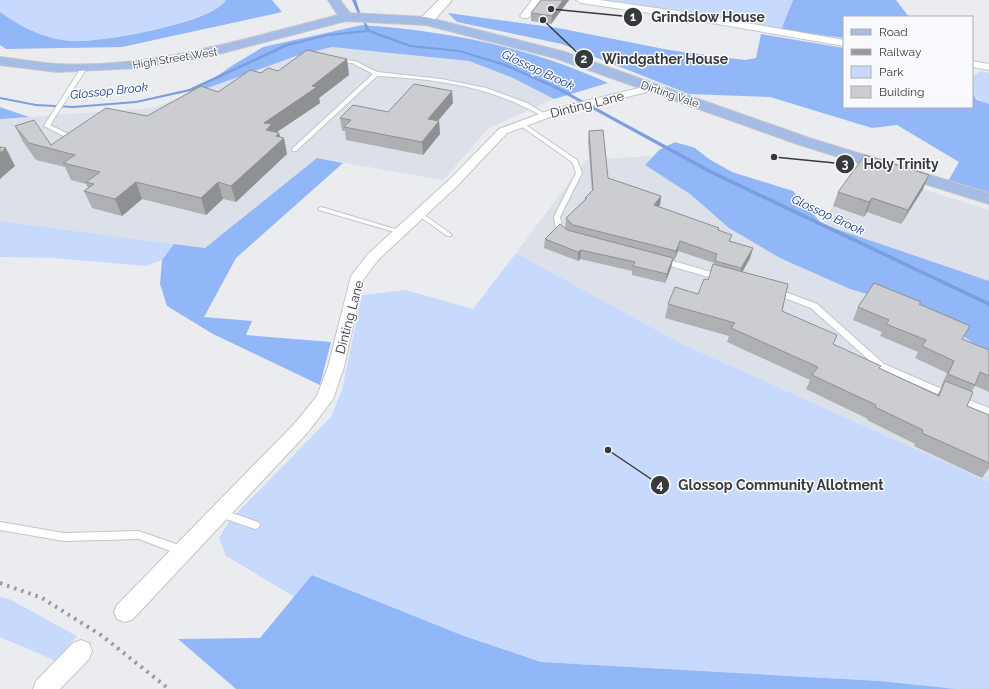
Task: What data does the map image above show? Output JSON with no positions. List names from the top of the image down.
{
  "streets": {
    "main road": ["High Street West", "Dinting Vale"],
    "street": ["Dinting Lane"]
  },
  "crossings": [
    ["High Street West", "Dinting Vale"],
    ["Dinting Vale", "Dinting Lane"]
  ],
  "water": ["Glossop Brook"],
  "places": [
    "Grindslow House",
    "Windgather House",
    "Holy Trinity",
    "Glossop Community Allotment"
  ],
  "legend": [
    "Road",
    "Railway",
    "Park",
    "Building"
  ]
}
